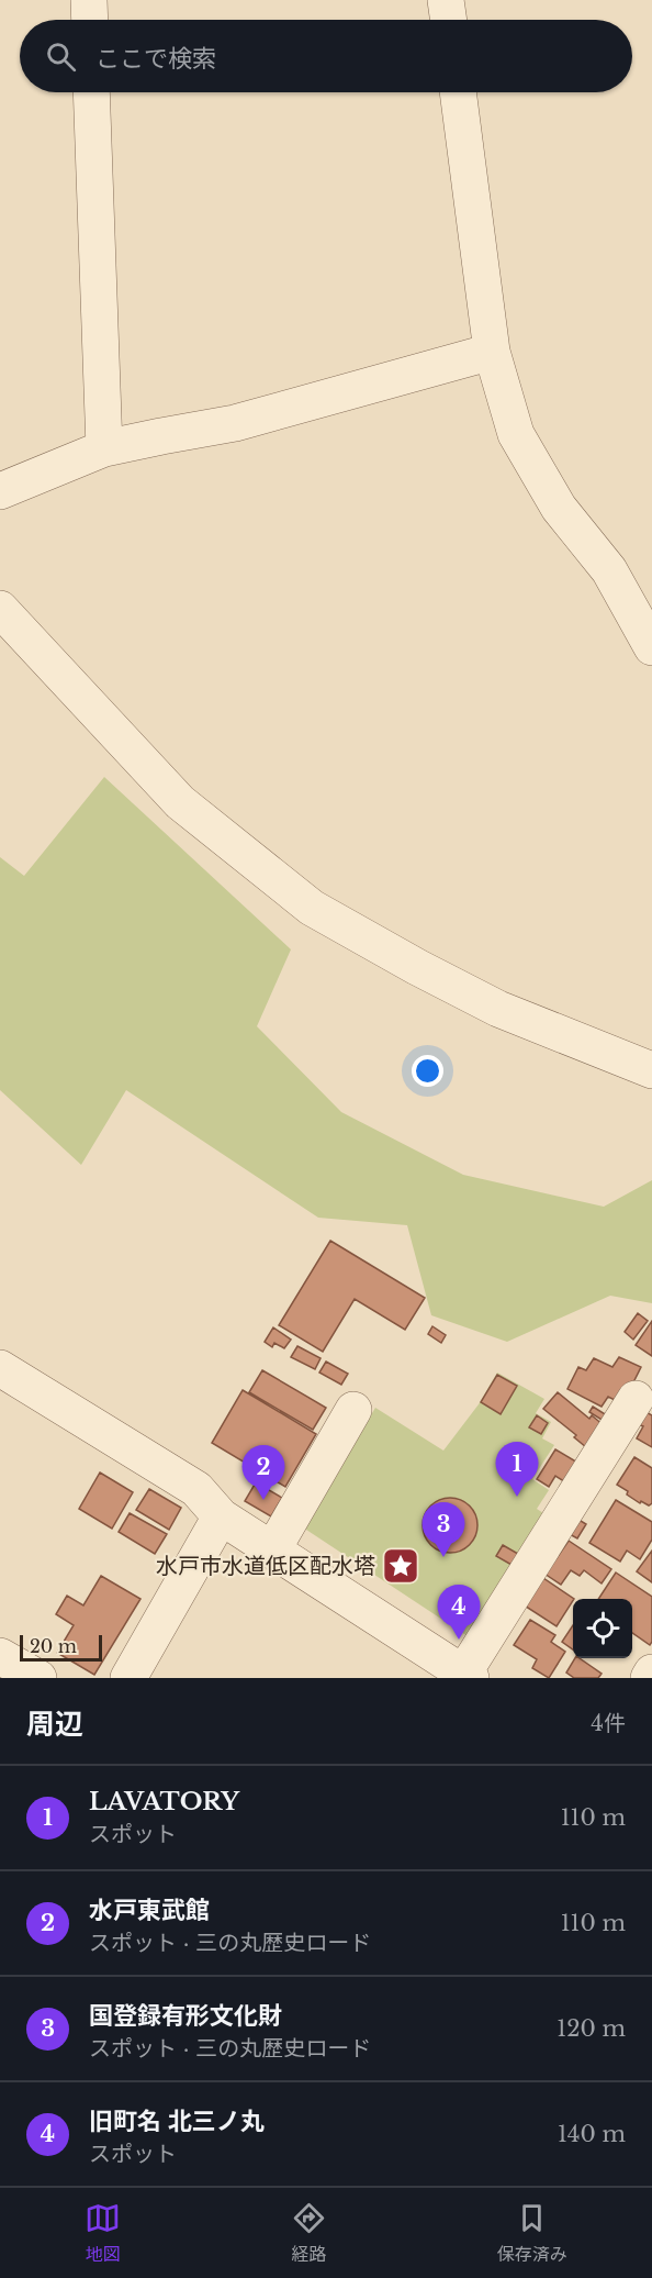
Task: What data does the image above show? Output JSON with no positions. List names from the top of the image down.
{
  "places": {
    "place": ["水戸市水道低区配水塔"]
  },
  "scale_bar": "20 m",
  "page": {
    "search": "ここで検索",
    "pins": [
      "1",
      "2",
      "3",
      "4"
    ],
    "scale": "20 m",
    "heading": ["周辺", "4件"],
    "list": [
      {
        "mark": "1",
        "name": "LAVATORY",
        "note": "スポット",
        "value": "110 m"
      },
      {
        "mark": "2",
        "name": "水戸東武館",
        "note": "スポット · 三の丸歴史ロード",
        "value": "110 m"
      },
      {
        "mark": "3",
        "name": "国登録有形文化財",
        "note": "スポット · 三の丸歴史ロード",
        "value": "120 m"
      },
      {
        "mark": "4",
        "name": "旧町名 北三ノ丸",
        "note": "スポット",
        "value": "140 m"
      }
    ],
    "nav": ["地図", "経路", "保存済み"]
  }
}
